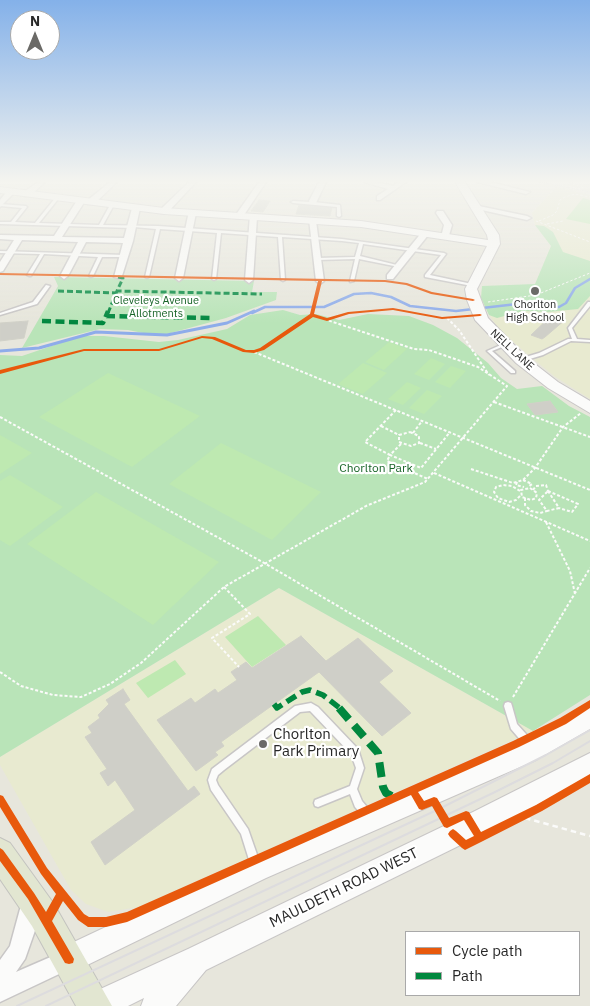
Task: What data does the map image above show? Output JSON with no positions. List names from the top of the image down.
{
  "streets": {
    "street": ["NELL LANE", "MAULDETH ROAD WEST"]
  },
  "parks": ["Cleveleys Avenue Allotments", "Chorlton Park"],
  "places": ["Chorlton High School", "Chorlton Park Primary"],
  "legend": ["Cycle path", "Path"],
  "north": "top"
}
